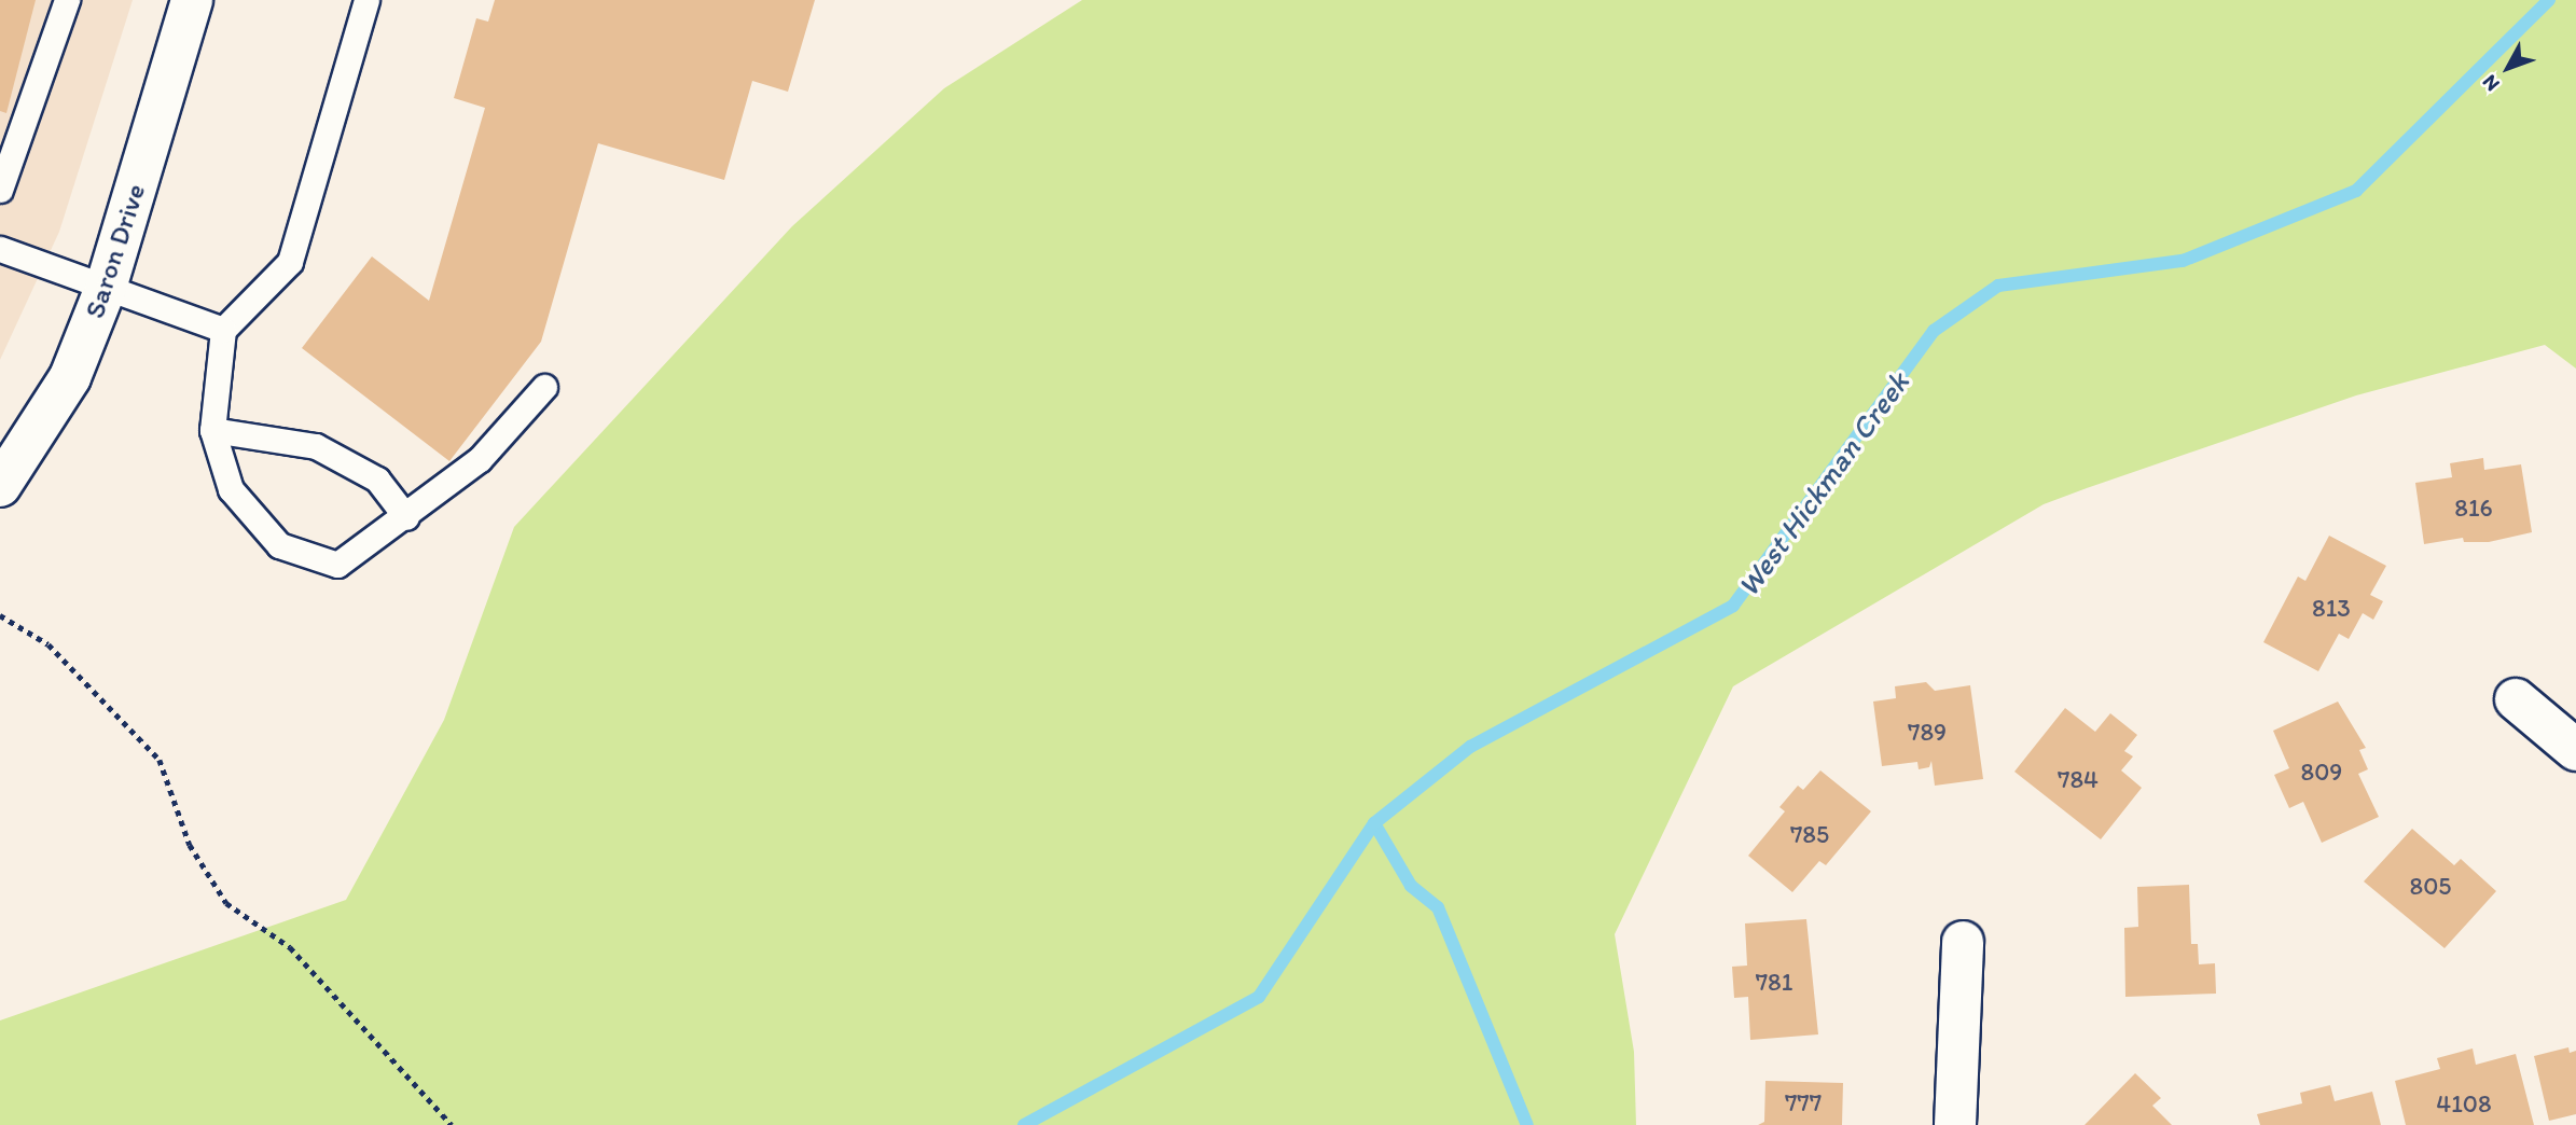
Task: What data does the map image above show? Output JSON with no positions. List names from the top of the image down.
{
  "streets": {
    "street": ["Saron Drive"]
  },
  "water": ["West Hickman Creek"],
  "house_numbers": [
    "816",
    "813",
    "789",
    "809",
    "784",
    "785",
    "805",
    "781",
    "777",
    "4108"
  ],
  "north": "bottom left"
}
